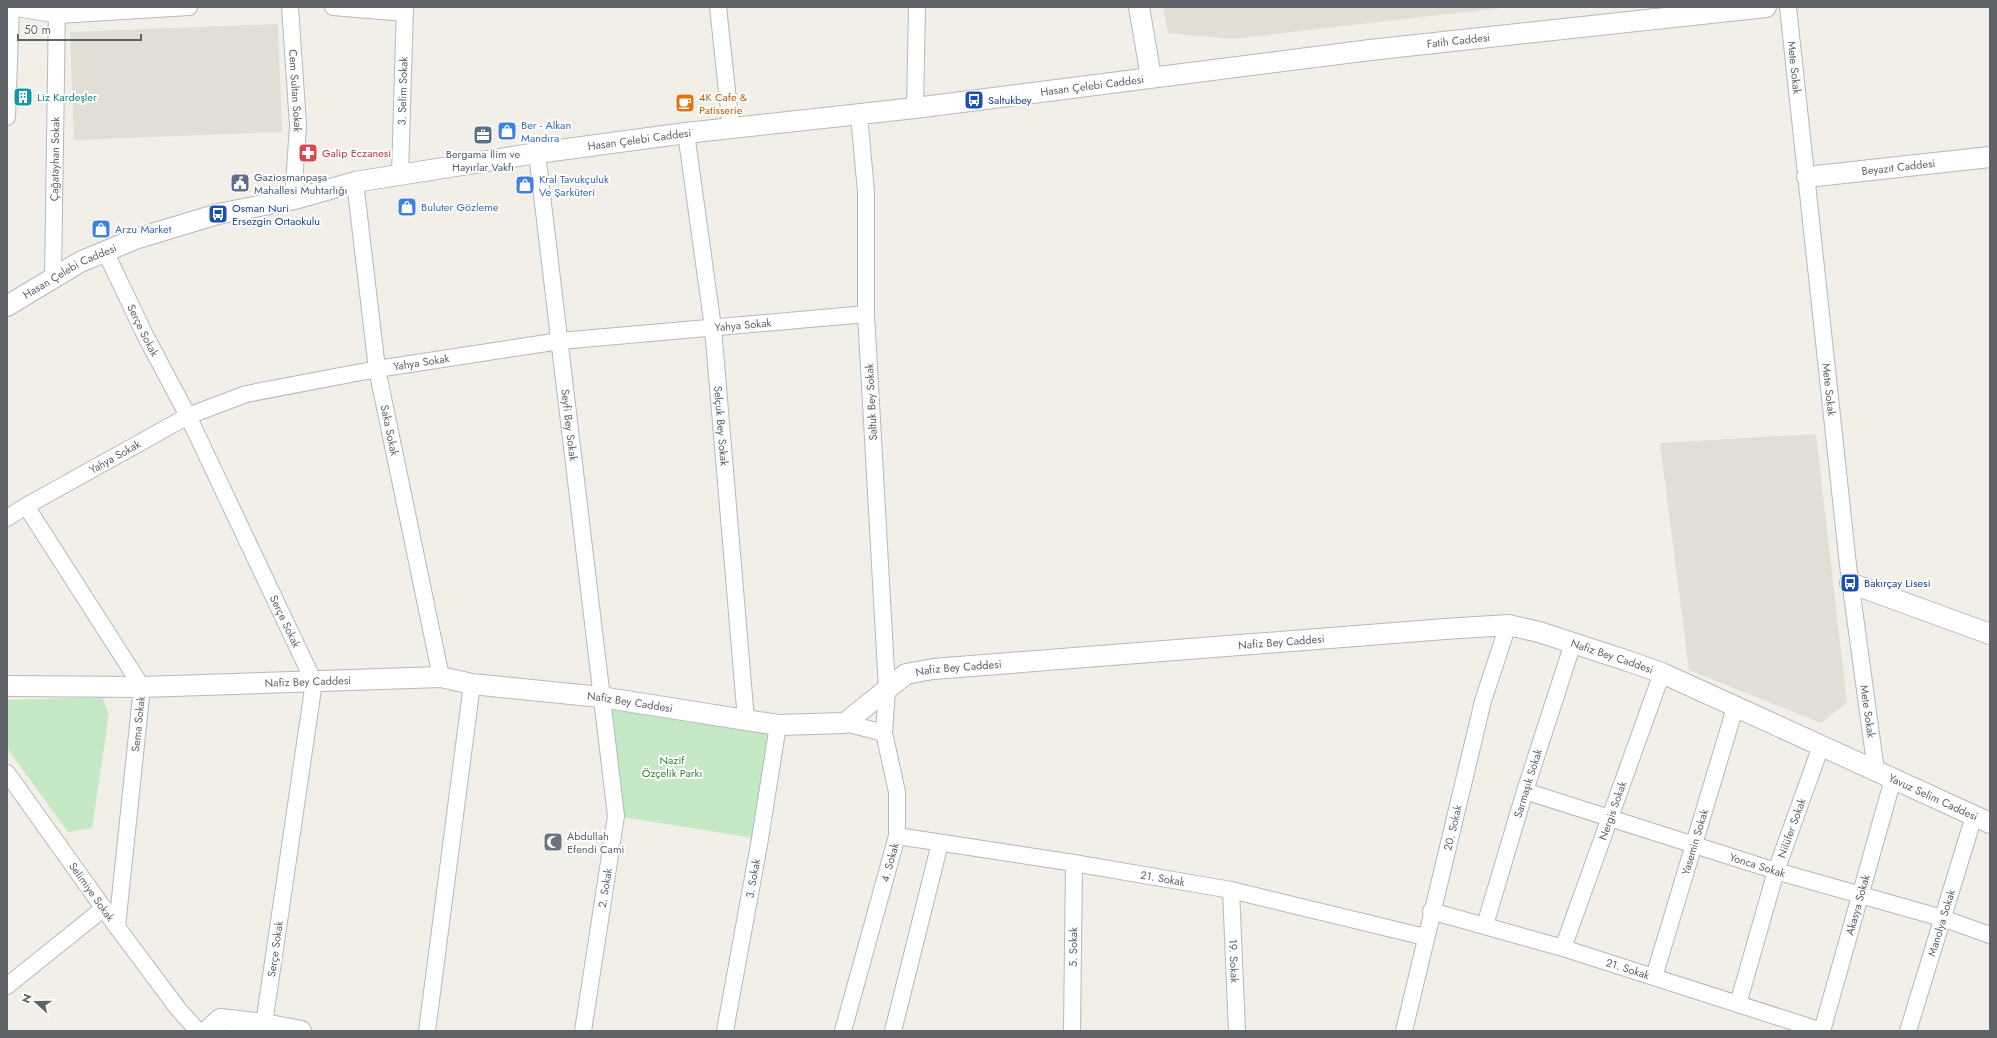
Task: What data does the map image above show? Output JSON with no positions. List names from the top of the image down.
{
  "streets": {
    "street": [
      "Fatih Caddesi",
      "Mete Sokak",
      "Hasan Çelebi Caddesi",
      "Cem Sultan Sokak",
      "3. Selim Sokak",
      "Çağatayhan Sokak",
      "Beyazıt Caddesi",
      "Yahya Sokak",
      "Serçe Sokak",
      "Saltuk Bey Sokak",
      "Seyfi Bey Sokak",
      "Selçuk Bey Sokak",
      "Saka Sokak",
      "Nafiz Bey Caddesi",
      "Sema Sokak",
      "Sarmaşık Sokak",
      "Yavuz Selim Caddesi",
      "Nergis Sokak",
      "20. Sokak",
      "Nilüfer Sokak",
      "Yasemin Sokak",
      "4. Sokak",
      "Yonca Sokak",
      "3. Sokak",
      "21. Sokak",
      "2. Sokak",
      "Selimiye Sokak",
      "Akasya Sokak",
      "Manolya Sokak",
      "5. Sokak",
      "19. Sokak"
    ]
  },
  "crossings": [
    ["Fatih Caddesi", "Hasan Çelebi Caddesi"],
    ["Mete Sokak", "Beyazıt Caddesi"],
    ["Mete Sokak", "Nafiz Bey Caddesi"],
    ["Mete Sokak", "Yavuz Selim Caddesi"],
    ["Mete Sokak", "Akasya Sokak"],
    ["Hasan Çelebi Caddesi", "Cem Sultan Sokak"],
    ["Hasan Çelebi Caddesi", "3. Selim Sokak"],
    ["Hasan Çelebi Caddesi", "Çağatayhan Sokak"],
    ["Hasan Çelebi Caddesi", "Serçe Sokak"],
    ["Hasan Çelebi Caddesi", "Saltuk Bey Sokak"],
    ["Hasan Çelebi Caddesi", "Seyfi Bey Sokak"],
    ["Hasan Çelebi Caddesi", "Selçuk Bey Sokak"],
    ["Hasan Çelebi Caddesi", "Saka Sokak"],
    ["Yahya Sokak", "Serçe Sokak"],
    ["Yahya Sokak", "Saltuk Bey Sokak"],
    ["Yahya Sokak", "Seyfi Bey Sokak"],
    ["Yahya Sokak", "Selçuk Bey Sokak"],
    ["Yahya Sokak", "Saka Sokak"],
    ["Yahya Sokak", "Sema Sokak"],
    ["Serçe Sokak", "Nafiz Bey Caddesi"],
    ["Saltuk Bey Sokak", "Nafiz Bey Caddesi"],
    ["Saltuk Bey Sokak", "4. Sokak"],
    ["Seyfi Bey Sokak", "Nafiz Bey Caddesi"],
    ["Seyfi Bey Sokak", "2. Sokak"],
    ["Selçuk Bey Sokak", "Nafiz Bey Caddesi"],
    ["Saka Sokak", "Nafiz Bey Caddesi"],
    ["Nafiz Bey Caddesi", "Sema Sokak"],
    ["Nafiz Bey Caddesi", "Sarmaşık Sokak"],
    ["Nafiz Bey Caddesi", "Yavuz Selim Caddesi"],
    ["Nafiz Bey Caddesi", "Nergis Sokak"],
    ["Nafiz Bey Caddesi", "20. Sokak"],
    ["Nafiz Bey Caddesi", "Nilüfer Sokak"],
    ["Nafiz Bey Caddesi", "Yasemin Sokak"],
    ["Nafiz Bey Caddesi", "4. Sokak"],
    ["Nafiz Bey Caddesi", "3. Sokak"],
    ["Nafiz Bey Caddesi", "2. Sokak"],
    ["Nafiz Bey Caddesi", "Akasya Sokak"],
    ["Sema Sokak", "Selimiye Sokak"],
    ["Sarmaşık Sokak", "Yonca Sokak"],
    ["Sarmaşık Sokak", "21. Sokak"],
    ["Yavuz Selim Caddesi", "Akasya Sokak"],
    ["Yavuz Selim Caddesi", "Manolya Sokak"],
    ["Nergis Sokak", "Yonca Sokak"],
    ["Nergis Sokak", "21. Sokak"],
    ["20. Sokak", "21. Sokak"],
    ["Nilüfer Sokak", "Yonca Sokak"],
    ["Nilüfer Sokak", "21. Sokak"],
    ["Yasemin Sokak", "Yonca Sokak"],
    ["Yasemin Sokak", "21. Sokak"],
    ["4. Sokak", "21. Sokak"],
    ["Yonca Sokak", "Akasya Sokak"],
    ["Yonca Sokak", "Manolya Sokak"],
    ["21. Sokak", "Akasya Sokak"],
    ["21. Sokak", "5. Sokak"],
    ["21. Sokak", "19. Sokak"]
  ],
  "parks": ["Nazif Özçelik Parkı"],
  "places": {
    "building": ["Liz Kardeşler"],
    "bus stop": ["Saltukbey", "Osman Nuri Ersezgin Ortaokulu", "Bakırçay Lisesi"],
    "cafe": ["4K Cafe & Patisserie"],
    "shop": [
      "Ber - Alkan Mandıra",
      "Kral Tavukçuluk Ve Şarküteri",
      "Buluter Gözleme",
      "Arzu Market"
    ],
    "office": ["Bergama İlim ve Hayırlar Vakfı"],
    "pharmacy": ["Galip Eczanesi"],
    "public building": ["Gaziosmanpaşa Mahallesi Muhtarlığı"],
    "mosque": ["Abdullah Efendi Cami"]
  },
  "scale_bar": "50 m",
  "north": "left"
}
